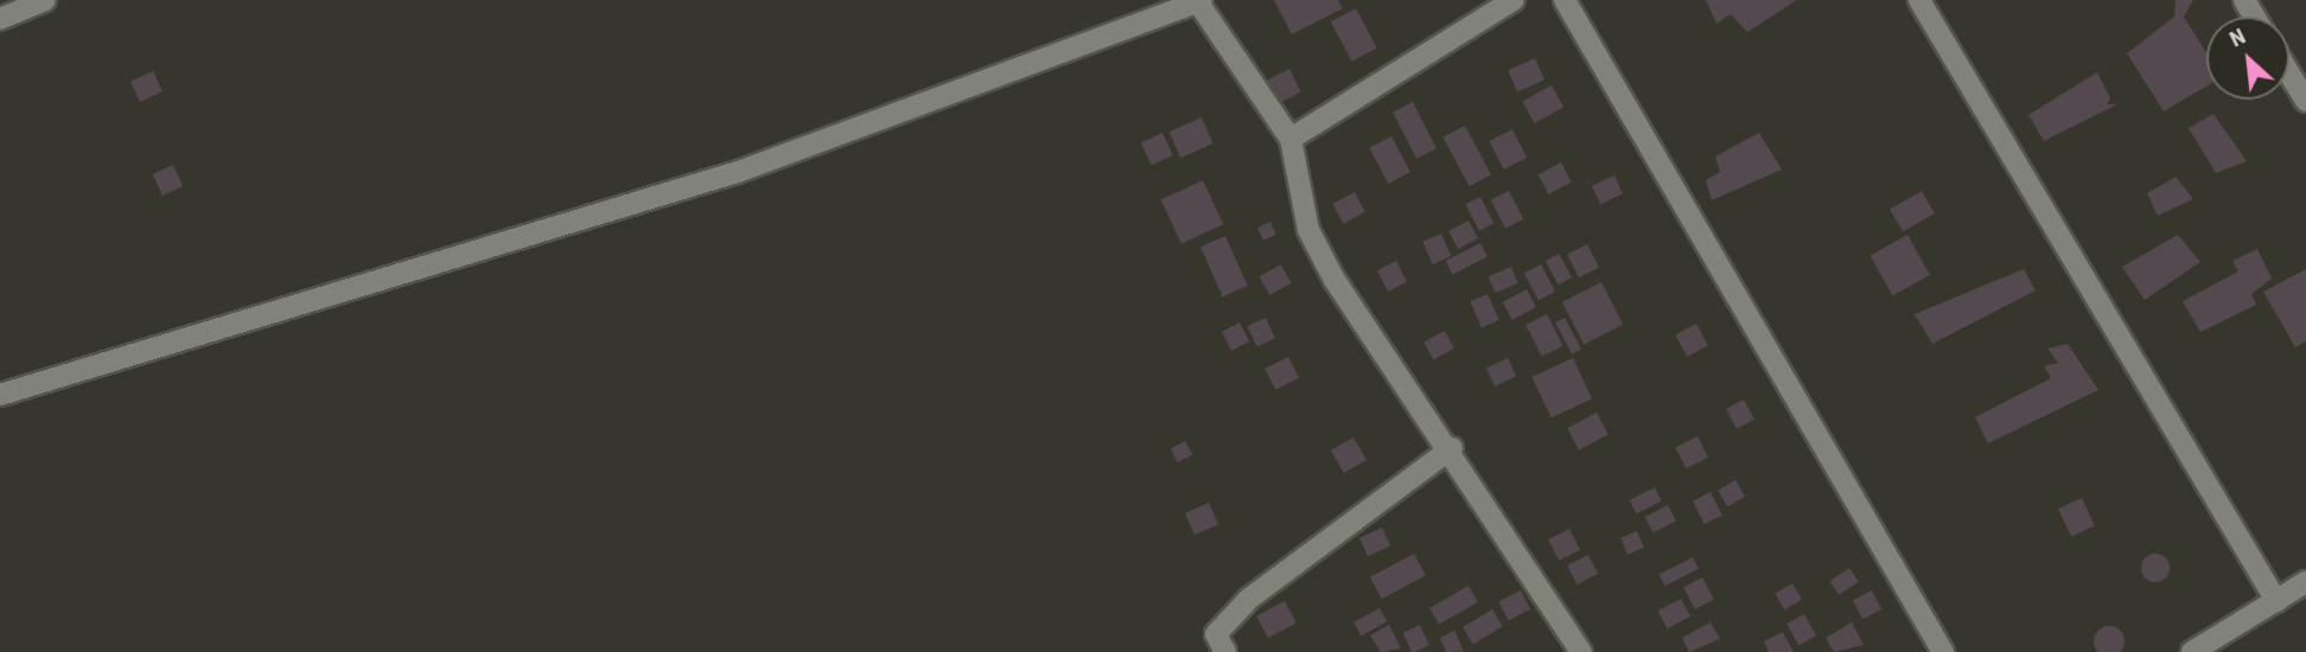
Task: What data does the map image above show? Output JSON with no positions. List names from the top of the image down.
{
  "north": "top left"
}
